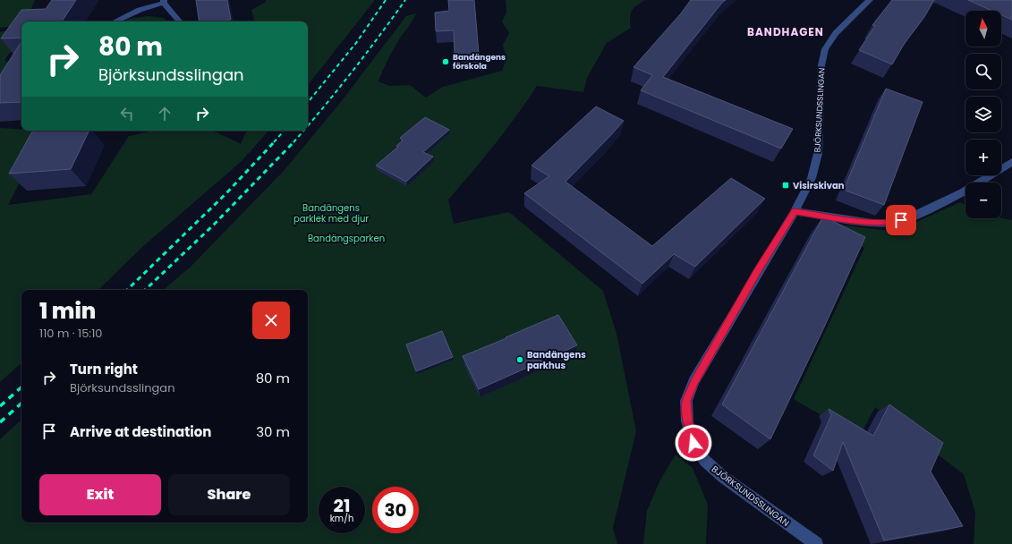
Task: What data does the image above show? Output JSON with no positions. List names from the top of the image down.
{
  "streets": {
    "street": ["BJÖRKSUNDSSLINGAN"]
  },
  "districts": ["BANDHAGEN"],
  "parks": ["Bandängens parklek med djur", "Bandängsparken"],
  "places": {
    "other": ["Bandängens förskola", "Bandängens parkhus"],
    "transit": ["Visirskivan"]
  },
  "north": "top",
  "page": {
    "map_buttons": ["+", "−"],
    "turn": ["80 m", "Björksundsslingan"],
    "heading": ["1 min", "110 m · 15:10"],
    "list": [
      {
        "name": "Turn right",
        "note": "Björksundsslingan",
        "value": "80 m"
      },
      {
        "name": "Arrive at destination",
        "value": "30 m"
      }
    ],
    "buttons": ["Exit", "Share"],
    "speed": "21 km/h",
    "limit": "30"
  }
}
